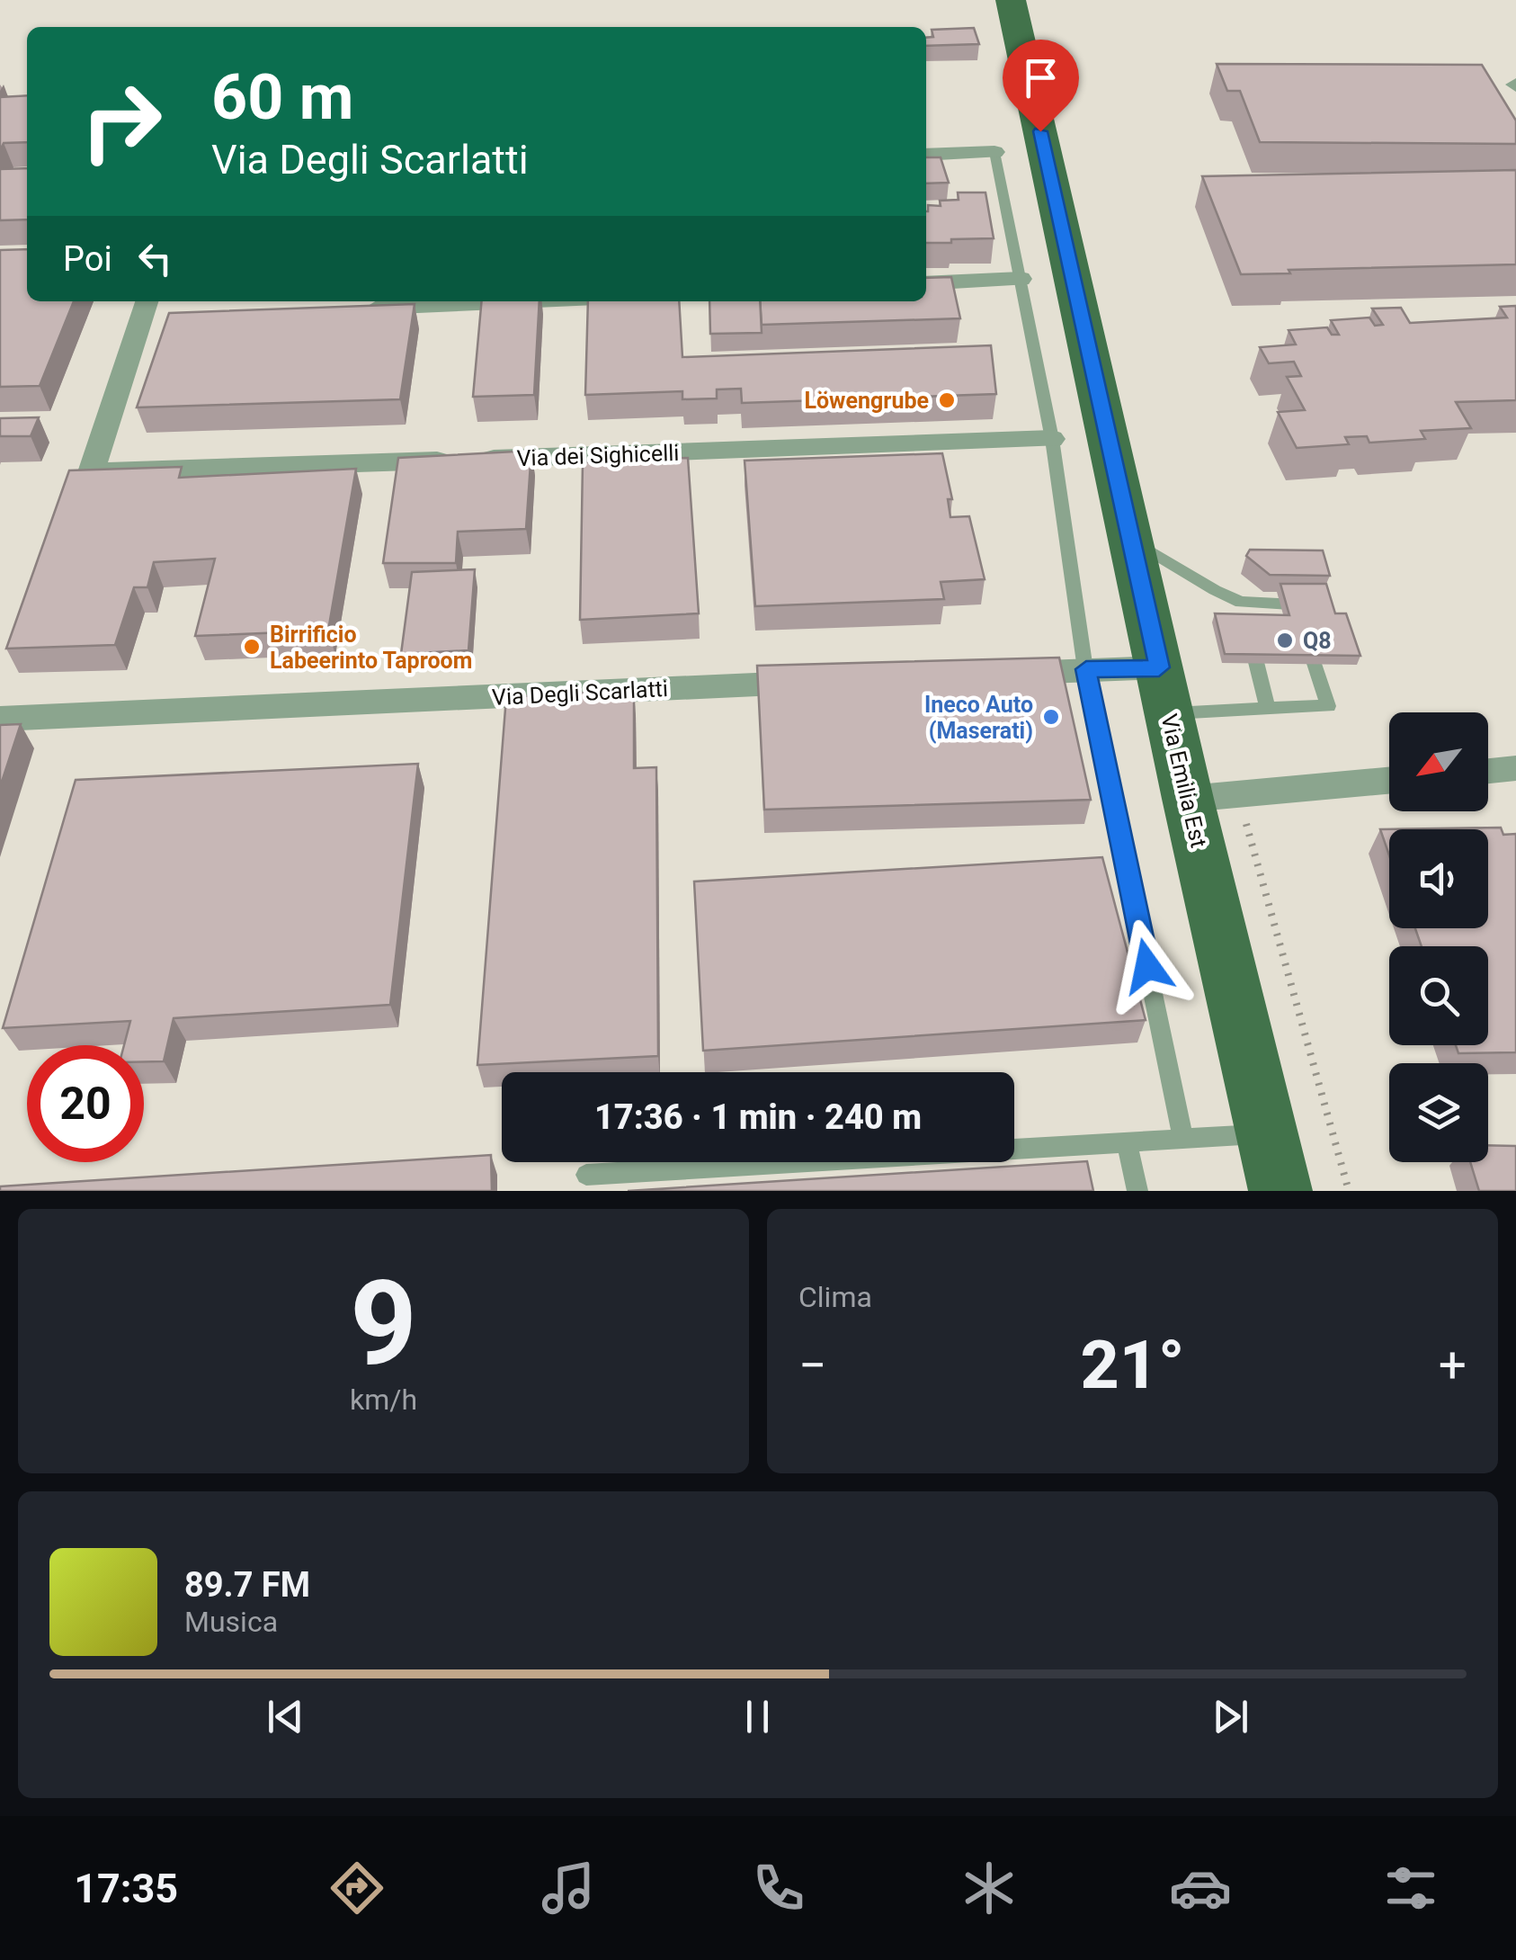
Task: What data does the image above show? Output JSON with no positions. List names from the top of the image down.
{
  "streets": {
    "main road": ["Via Emilia Est"],
    "street": ["Via dei Sighicelli", "Via Degli Scarlatti"]
  },
  "places": [
    "Löwengrube",
    "Q8",
    "Birrificio Labeerinto Taproom",
    "Ineco Auto (Maserati)"
  ],
  "north": "bottom left",
  "page": {
    "turn": ["60 m", "Via Degli Scarlatti"],
    "then": "Poi",
    "limit": "20",
    "trip": "17:36 · 1 min · 240 m",
    "tile": [
      ["9", "km/h"],
      "Clima"
    ],
    "heat": ["−", "21°", "+"],
    "song": ["89.7 FM", "Musica"],
    "tabs": "17:35"
  }
}
